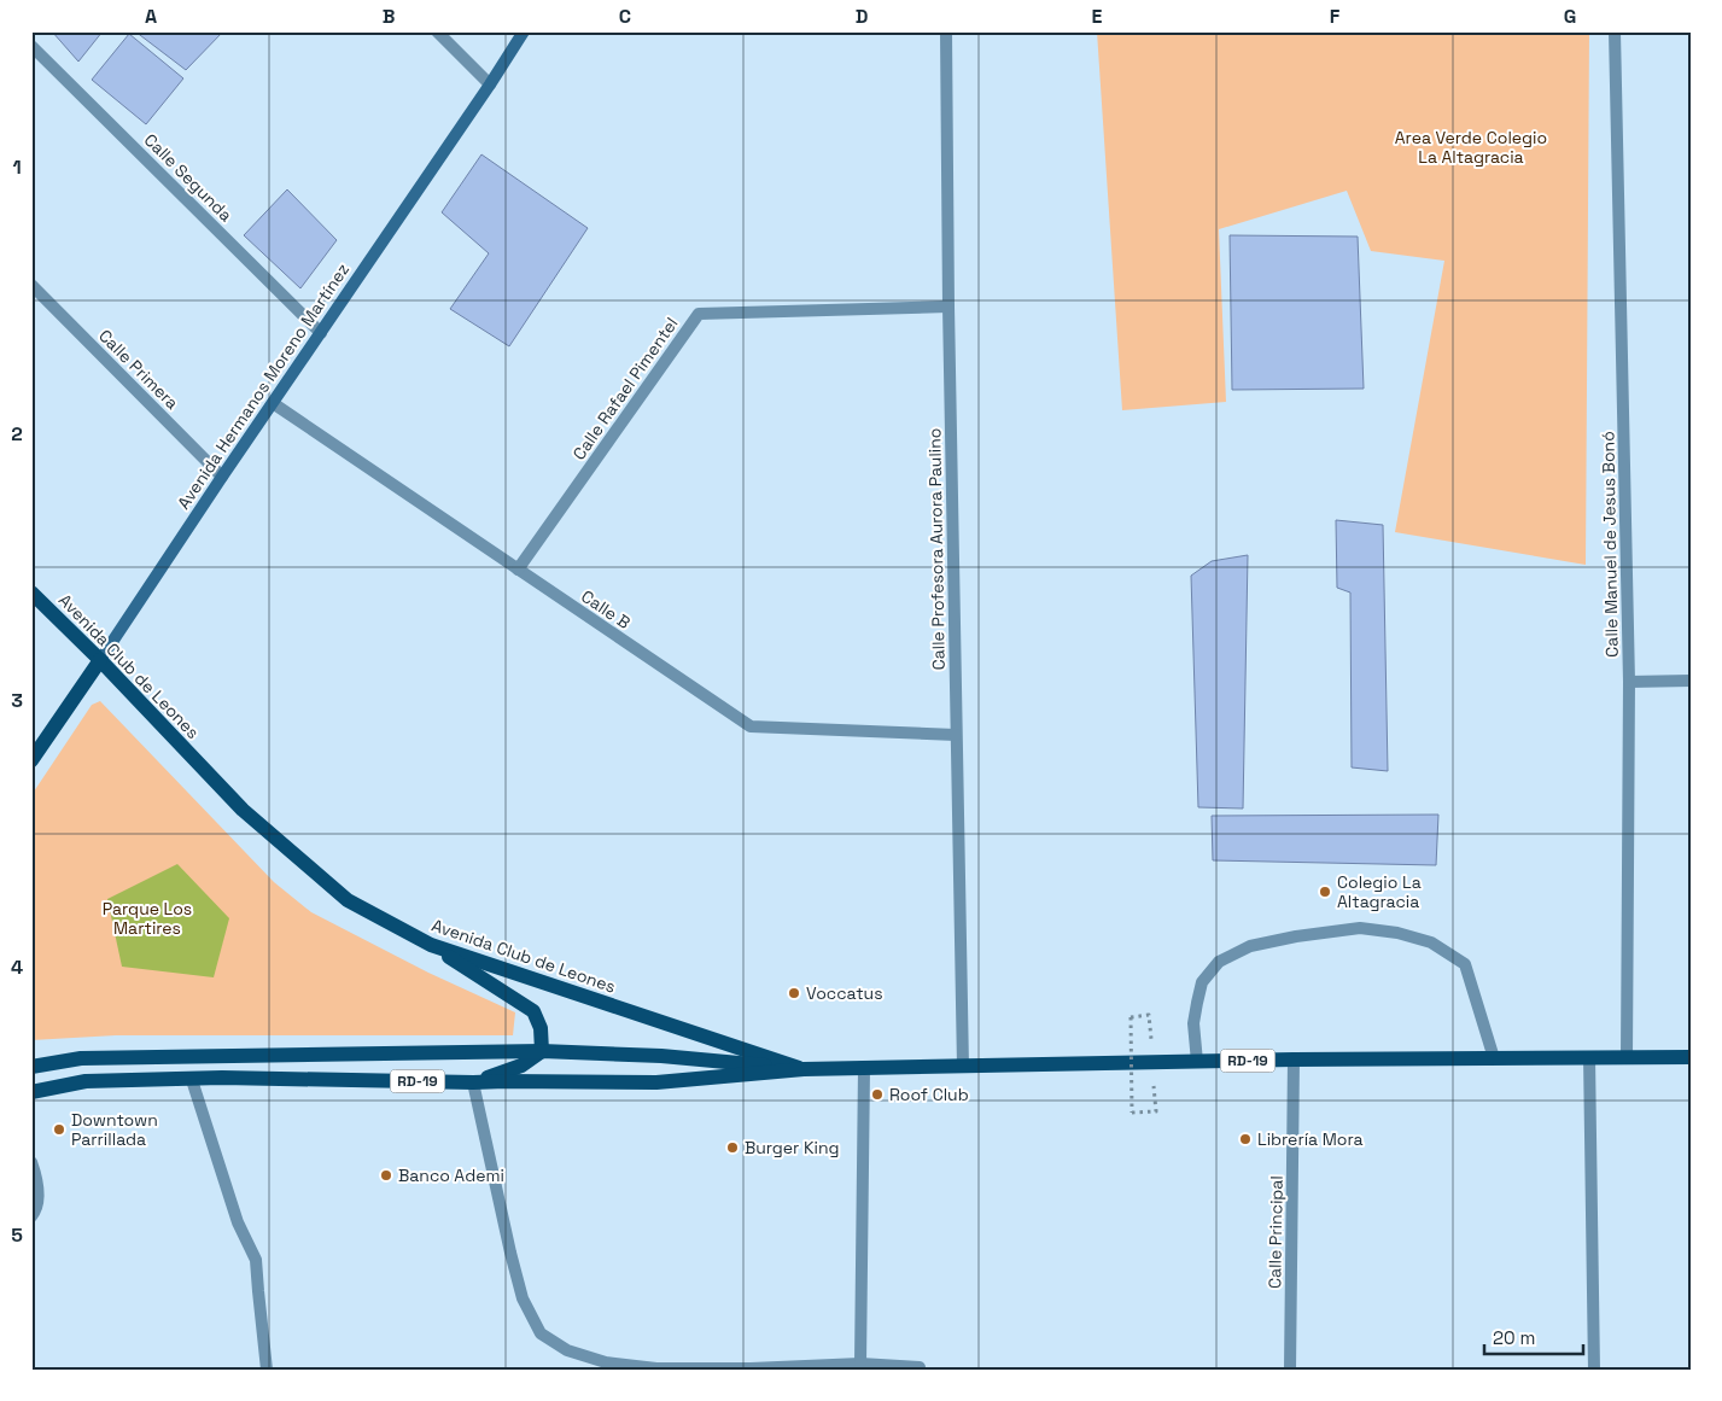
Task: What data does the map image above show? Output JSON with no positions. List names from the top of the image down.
{
  "streets": {
    "main road": ["Avenida Hermanos Moreno Martínez", "Avenida Club de Leones", "RD-19"],
    "street": [
      "Calle Segunda",
      "Calle Primera",
      "Calle Rafael Pimentel",
      "Calle Manuel de Jesus Bonó",
      "Calle Profesora Aurora Paulino",
      "Calle B",
      "Calle Principal"
    ]
  },
  "crossings": [
    ["Calle Segunda", "Avenida Hermanos Moreno Martínez"],
    ["Calle Primera", "Avenida Hermanos Moreno Martínez"],
    ["Avenida Hermanos Moreno Martínez", "Calle B"],
    ["Avenida Hermanos Moreno Martínez", "Avenida Club de Leones"],
    ["Calle Rafael Pimentel", "Calle Profesora Aurora Paulino"],
    ["Calle Rafael Pimentel", "Calle B"],
    ["Calle Manuel de Jesus Bonó", "RD-19"],
    ["Calle Profesora Aurora Paulino", "Calle B"],
    ["Calle Profesora Aurora Paulino", "RD-19"],
    ["Avenida Club de Leones", "RD-19"],
    ["RD-19", "Calle Principal"]
  ],
  "parks": ["Area Verde Colegio La Altagracia", "Parque Los Martires"],
  "places": [
    "Colegio La Altagracia",
    "Voccatus",
    "Roof Club",
    "Downtown Parrillada",
    "Librería Mora",
    "Burger King",
    "Banco Ademi"
  ],
  "scale_bar": "20 m",
  "grid": {
    "columns": [
      "A",
      "B",
      "C",
      "D",
      "E",
      "F",
      "G"
    ],
    "rows": [
      "1",
      "2",
      "3",
      "4",
      "5"
    ]
  }
}
